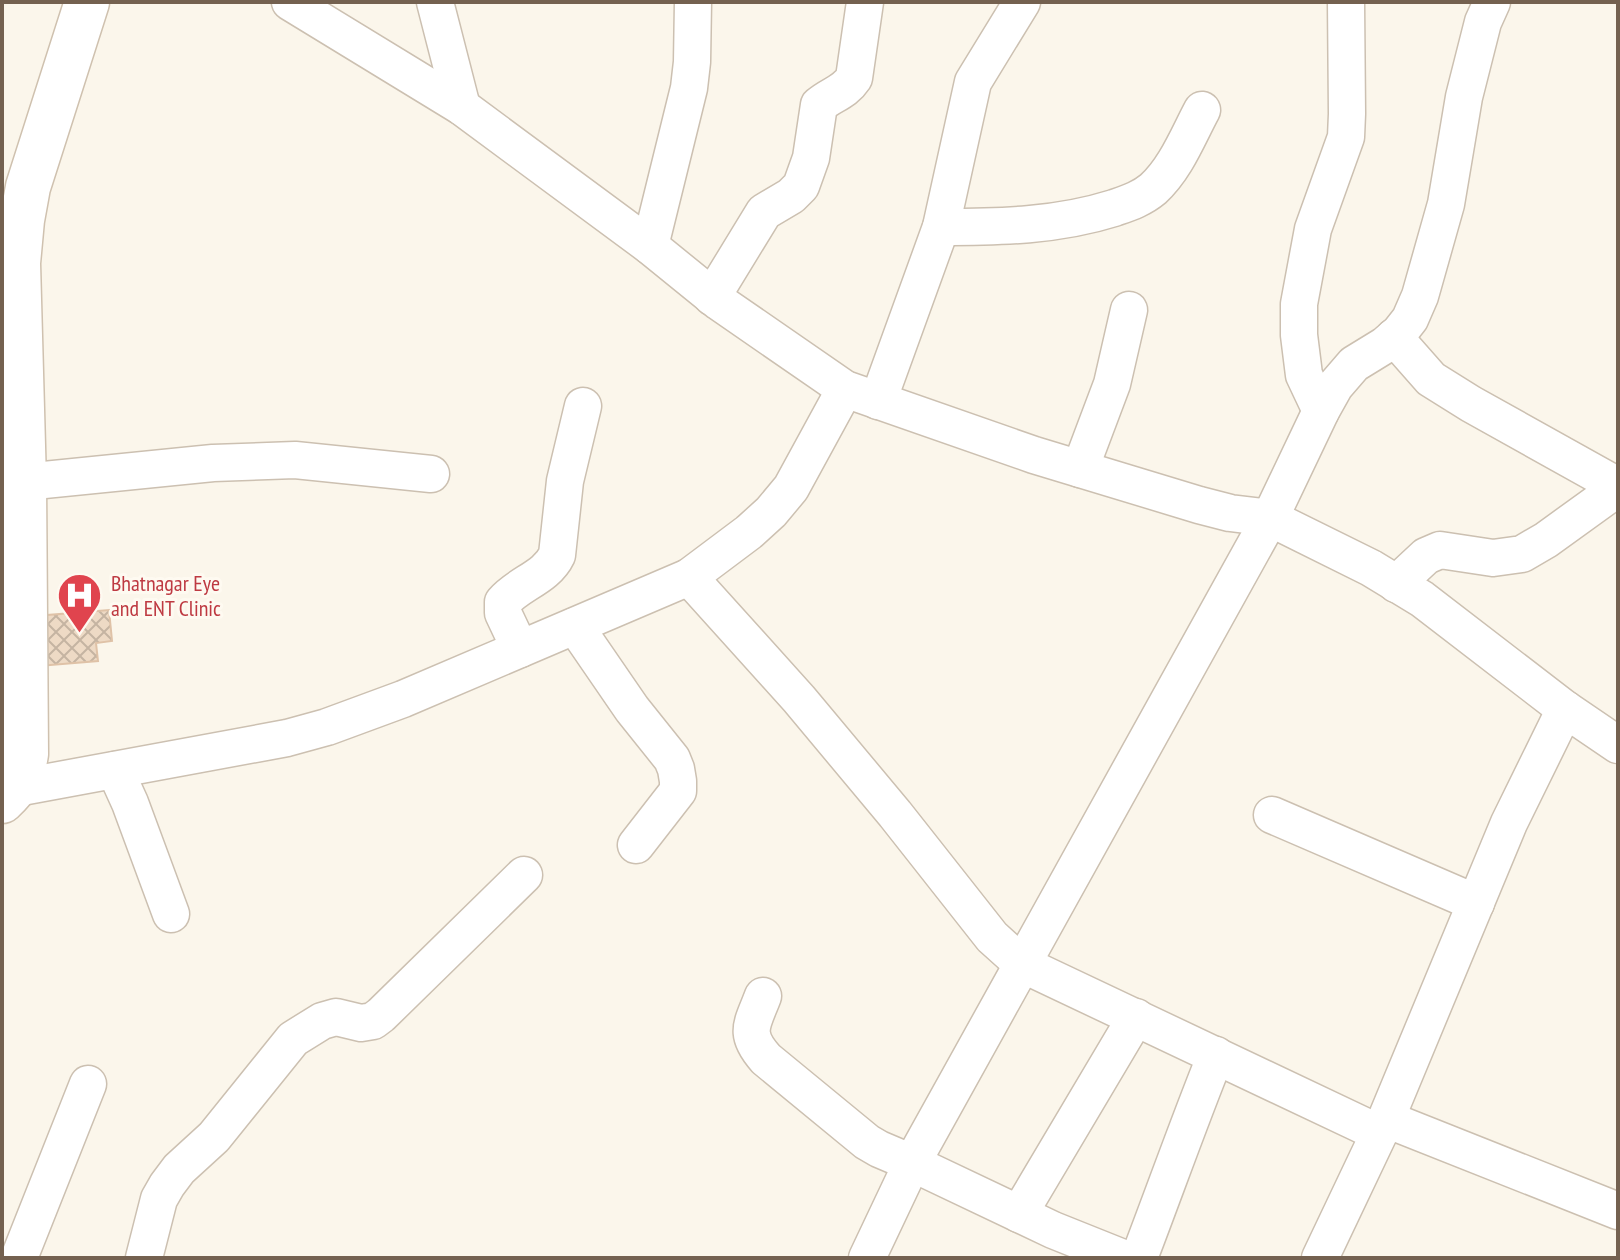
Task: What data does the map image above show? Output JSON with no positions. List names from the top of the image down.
{
  "places": {
    "hospital": ["Bhatnagar Eye and ENT Clinic"]
  }
}
